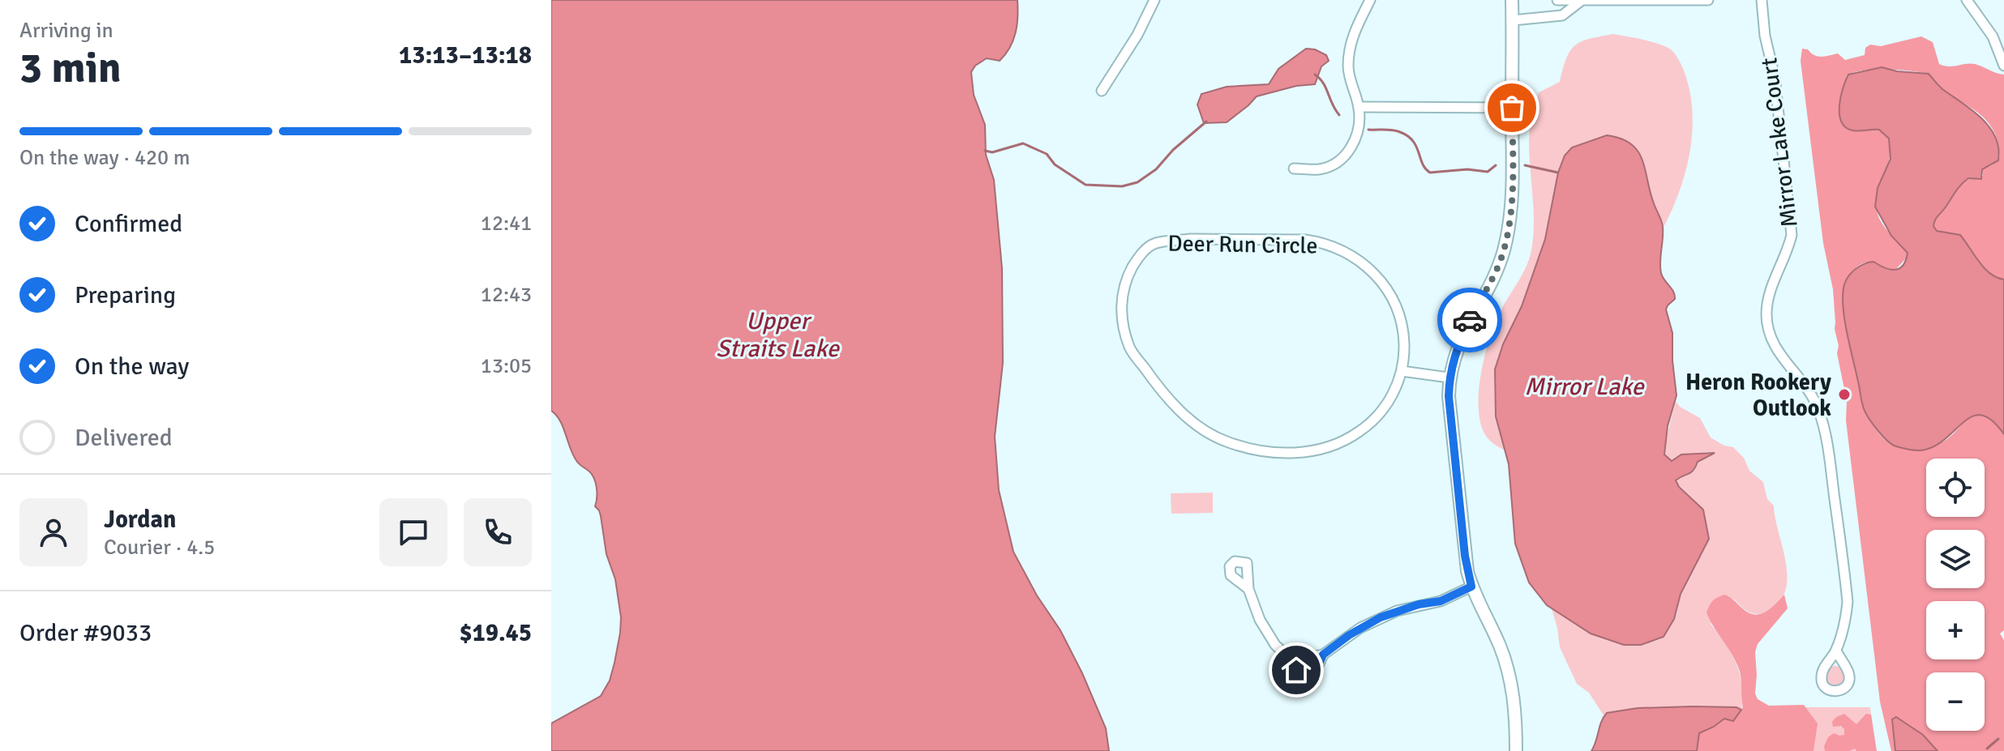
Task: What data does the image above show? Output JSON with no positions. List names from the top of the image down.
{
  "streets": {
    "street": ["Mirror Lake Court", "Deer Run Circle"]
  },
  "water": ["Upper Straits Lake", "Mirror Lake"],
  "places": ["Heron Rookery Outlook"],
  "page": {
    "heading": ["3 min", "Arriving in", "13:13–13:18"],
    "panel": [
      "Jordan",
      "Courier · 4.5",
      "Order #9033",
      "$19.45"
    ],
    "bar": "On the way · 420 m",
    "list": [
      ["Confirmed", "12:41"],
      ["Preparing", "12:43"],
      ["On the way", "13:05"],
      "Delivered"
    ],
    "map_buttons": ["+", "−"]
  }
}
